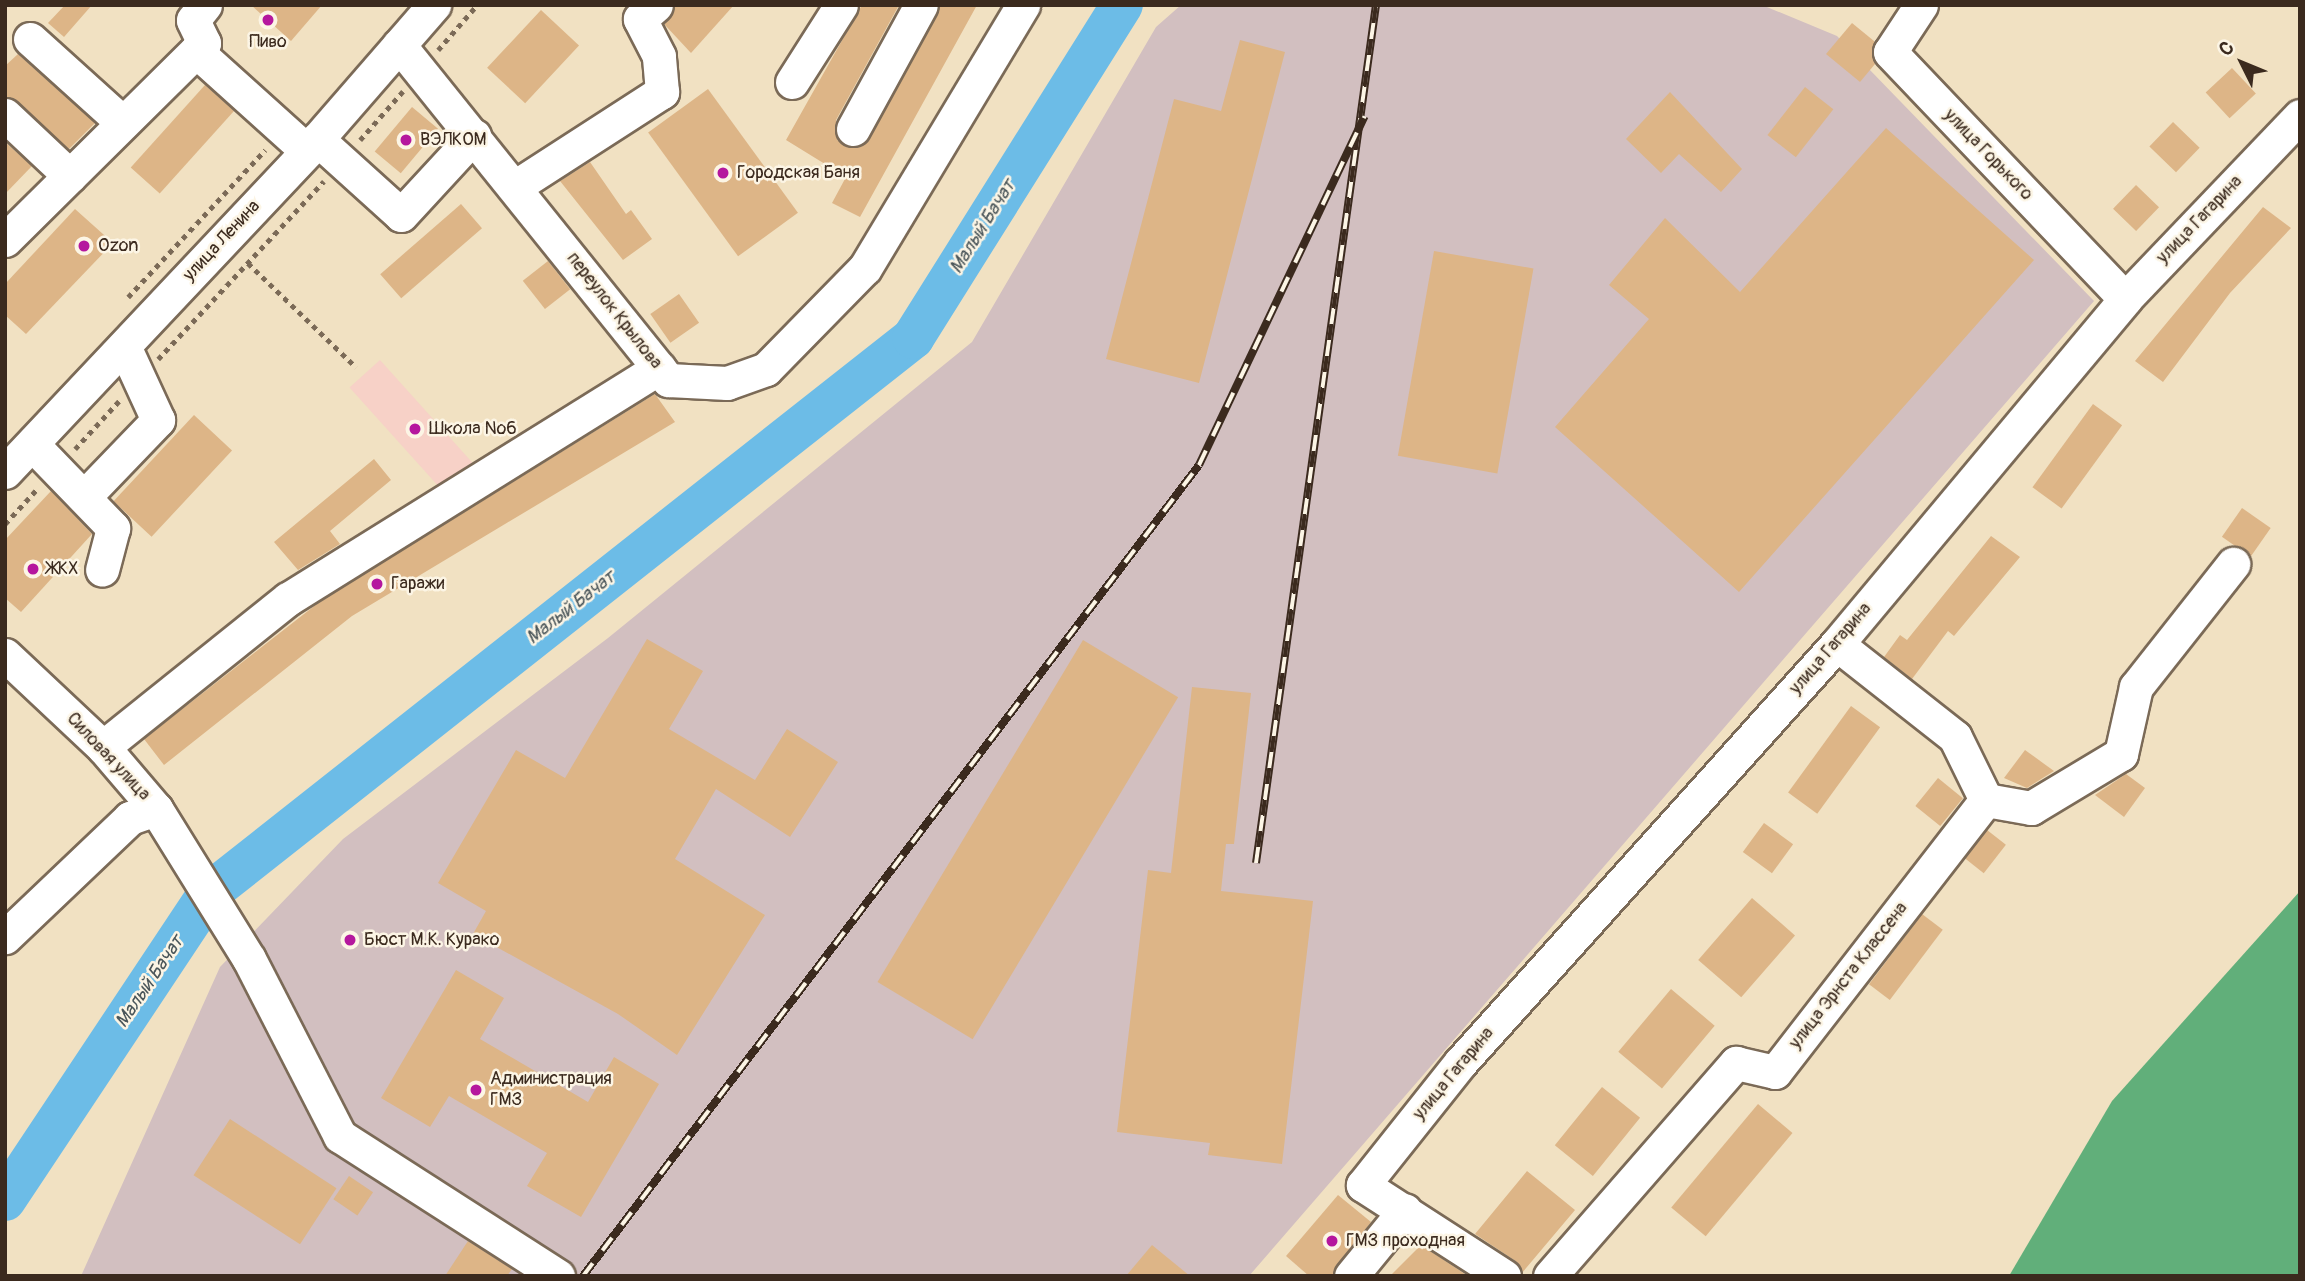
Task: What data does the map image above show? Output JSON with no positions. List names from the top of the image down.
{
  "streets": {
    "street": [
      "улица Горького",
      "улица Гагарина",
      "улица Ленина",
      "переулок Крылова",
      "Силовая улица",
      "улица Эрнста Классена"
    ]
  },
  "crossings": [
    ["улица Горького", "улица Гагарина"],
    ["улица Ленина", "переулок Крылова"]
  ],
  "water": ["Малый Бачат"],
  "places": [
    "Пиво",
    "ВЭЛКОМ",
    "Городская Баня",
    "Ozon",
    "Школа №6",
    "ЖКХ",
    "Гаражи",
    "Бюст М.К. Курако",
    "Администрация ГМЗ",
    "ГМЗ проходная"
  ],
  "north": "top left"
}
